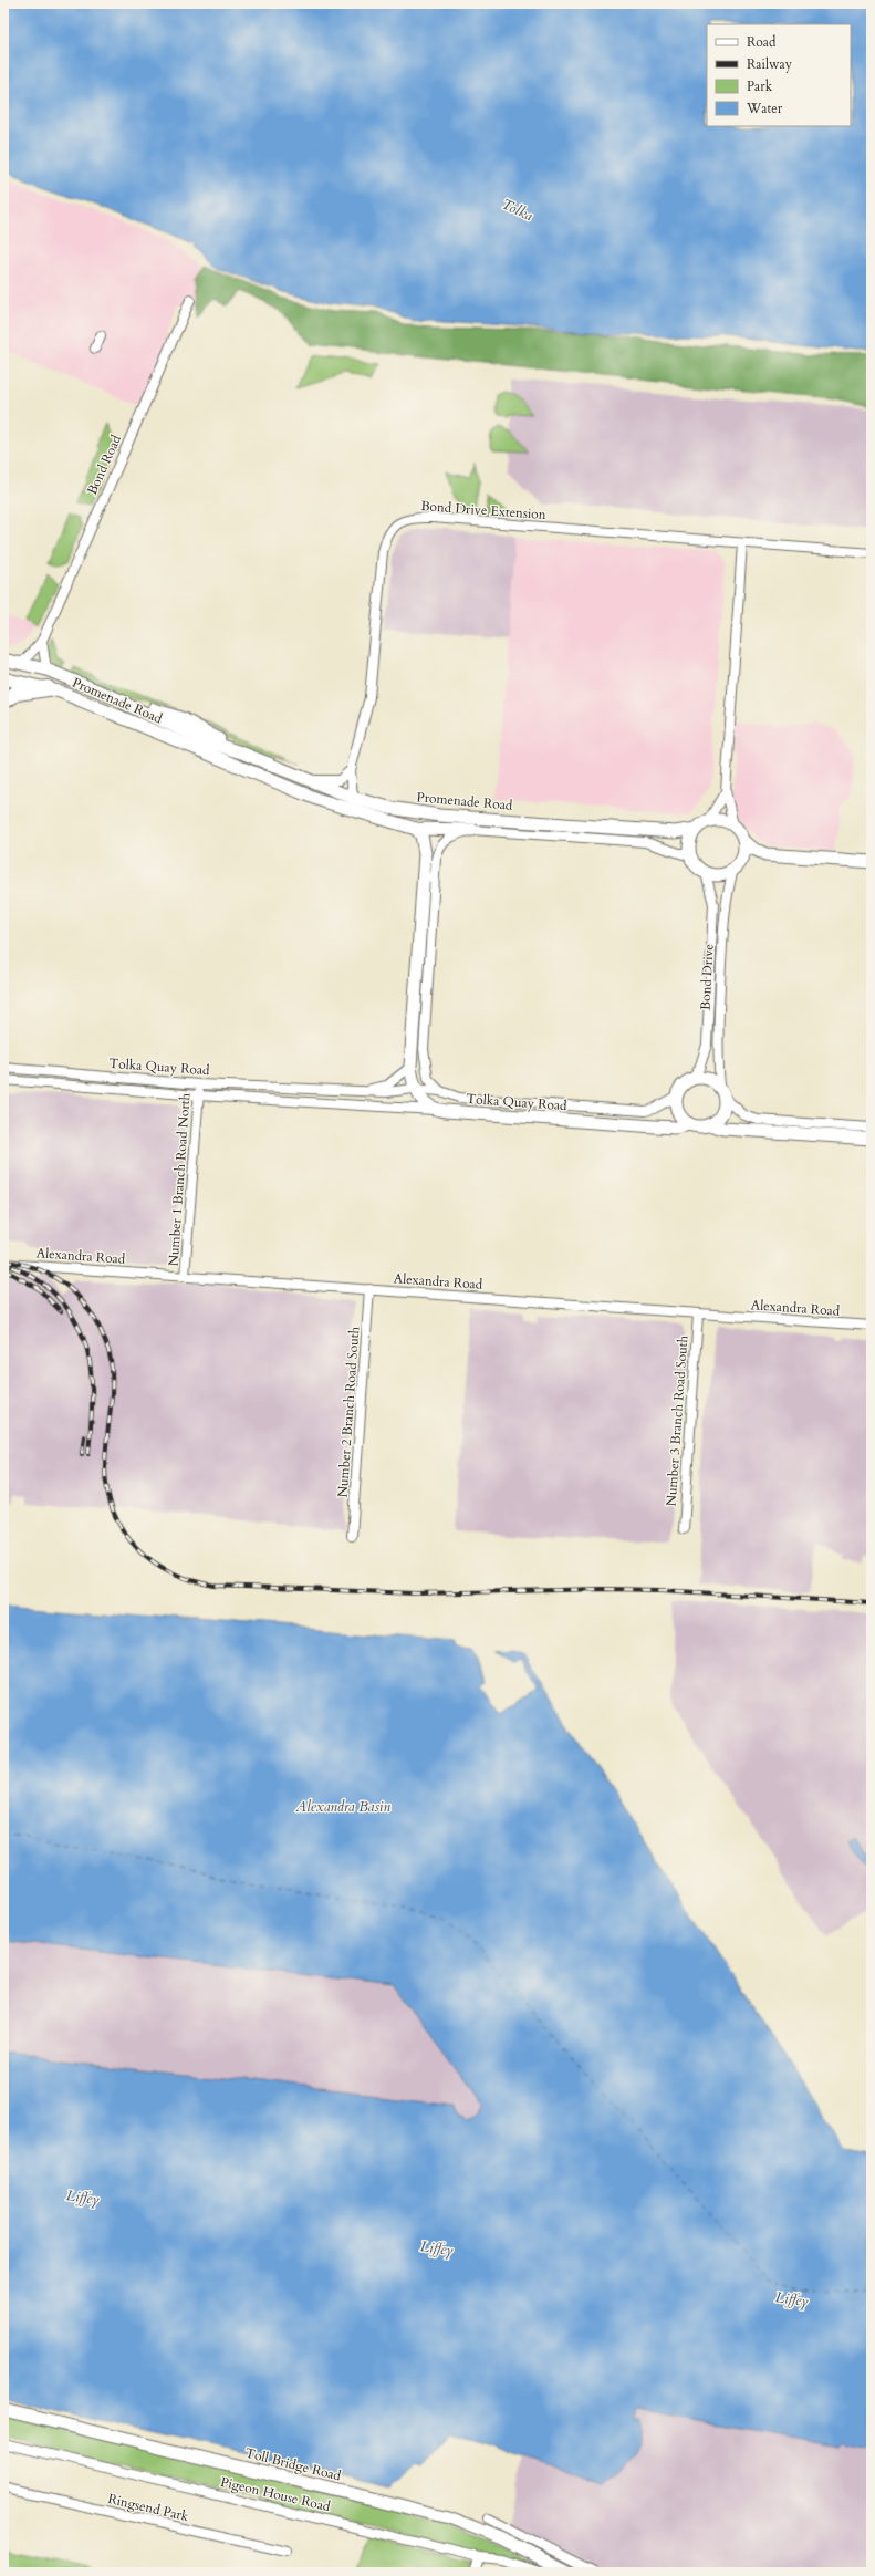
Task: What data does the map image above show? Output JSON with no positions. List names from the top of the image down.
{
  "streets": {
    "street": [
      "Bond Road",
      "Bond Drive Extension",
      "Promenade Road",
      "Bond Drive",
      "Tolka Quay Road",
      "Number 1 Branch Road North",
      "Alexandra Road",
      "Number 2 Branch Road South",
      "Number 3 Branch Road South",
      "Toll Bridge Road",
      "Pigeon House Road",
      "Ringsend Park"
    ]
  },
  "crossings": [
    ["Bond Road", "Promenade Road"],
    ["Bond Drive Extension", "Promenade Road"],
    ["Promenade Road", "Bond Drive"],
    ["Bond Drive", "Tolka Quay Road"],
    ["Tolka Quay Road", "Number 1 Branch Road North"],
    ["Number 1 Branch Road North", "Alexandra Road"],
    ["Alexandra Road", "Number 2 Branch Road South"],
    ["Alexandra Road", "Number 3 Branch Road South"]
  ],
  "water": ["Tolka", "Alexandra Basin", "Liffey"],
  "legend": [
    "Road",
    "Railway",
    "Park",
    "Water"
  ]
}
